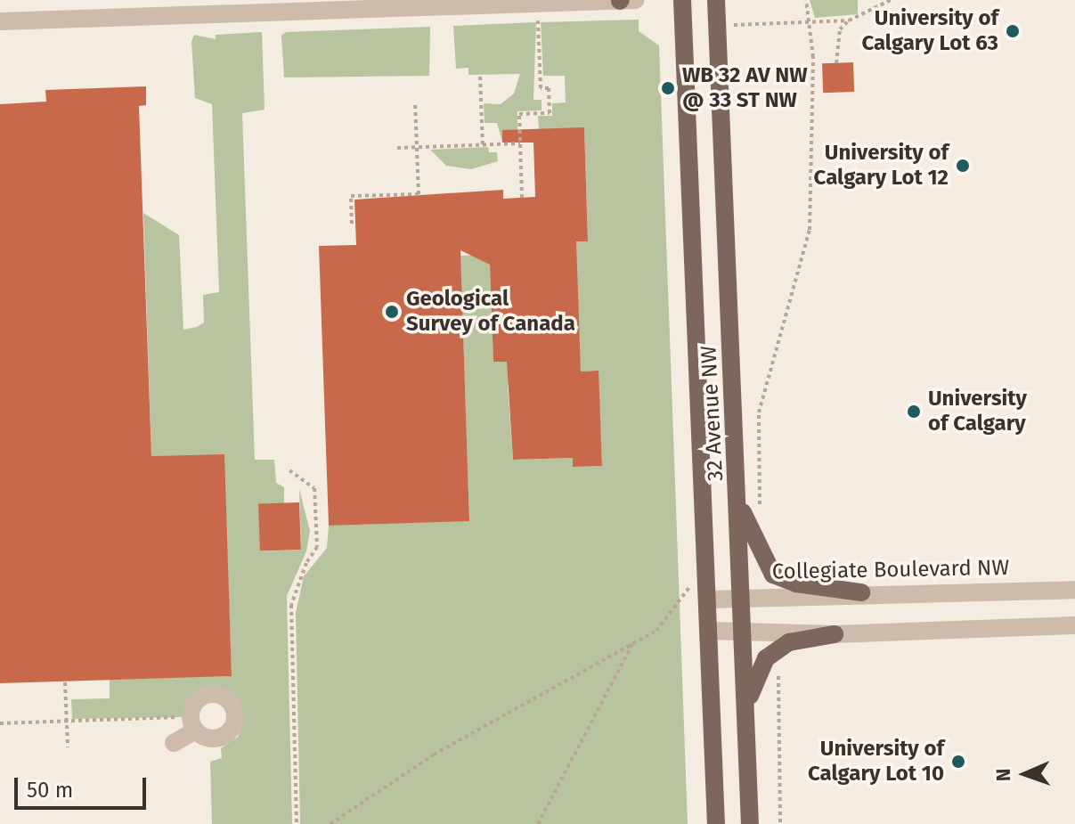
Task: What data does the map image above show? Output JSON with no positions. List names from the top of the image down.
{
  "streets": {
    "main road": ["32 Avenue NW"],
    "street": ["Collegiate Boulevard NW"]
  },
  "crossings": [
    ["32 Avenue NW", "Collegiate Boulevard NW"]
  ],
  "places": [
    "University of Calgary Lot 63",
    "WB 32 AV NW @ 33 ST NW",
    "University of Calgary Lot 12",
    "Geological Survey of Canada",
    "University of Calgary",
    "University of Calgary Lot 10"
  ],
  "scale_bar": "50 m",
  "north": "left"
}
